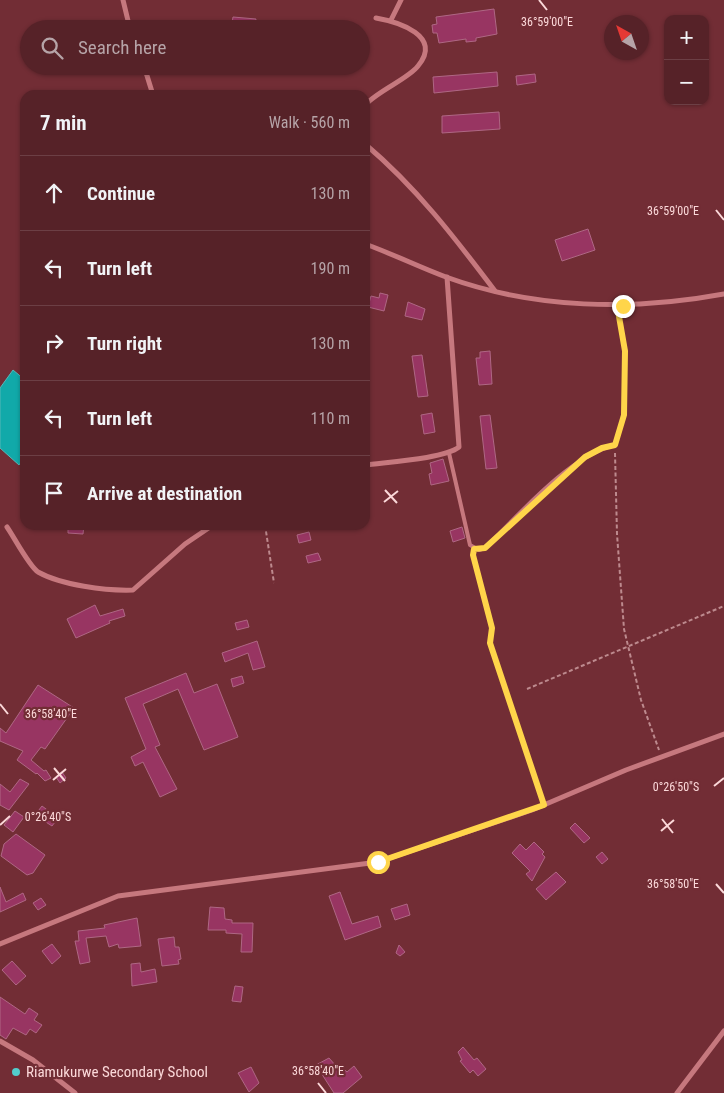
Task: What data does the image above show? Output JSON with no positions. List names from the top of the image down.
{
  "places": ["Riamukurwe Secondary School"],
  "north": "top left",
  "page": {
    "map_buttons": ["+", "−"],
    "search": "Search here",
    "heading": ["7 min", "Walk · 560 m"],
    "list": [
      ["Continue", "130 m"],
      ["Turn left", "190 m"],
      ["Turn right", "130 m"],
      ["Turn left", "110 m"],
      "Arrive at destination"
    ]
  },
  "coordinates": [
    "36°59'00\"E",
    "36°58'40\"E",
    "0°26'50\"S",
    "0°26'40\"S",
    "36°58'50\"E"
  ]
}
